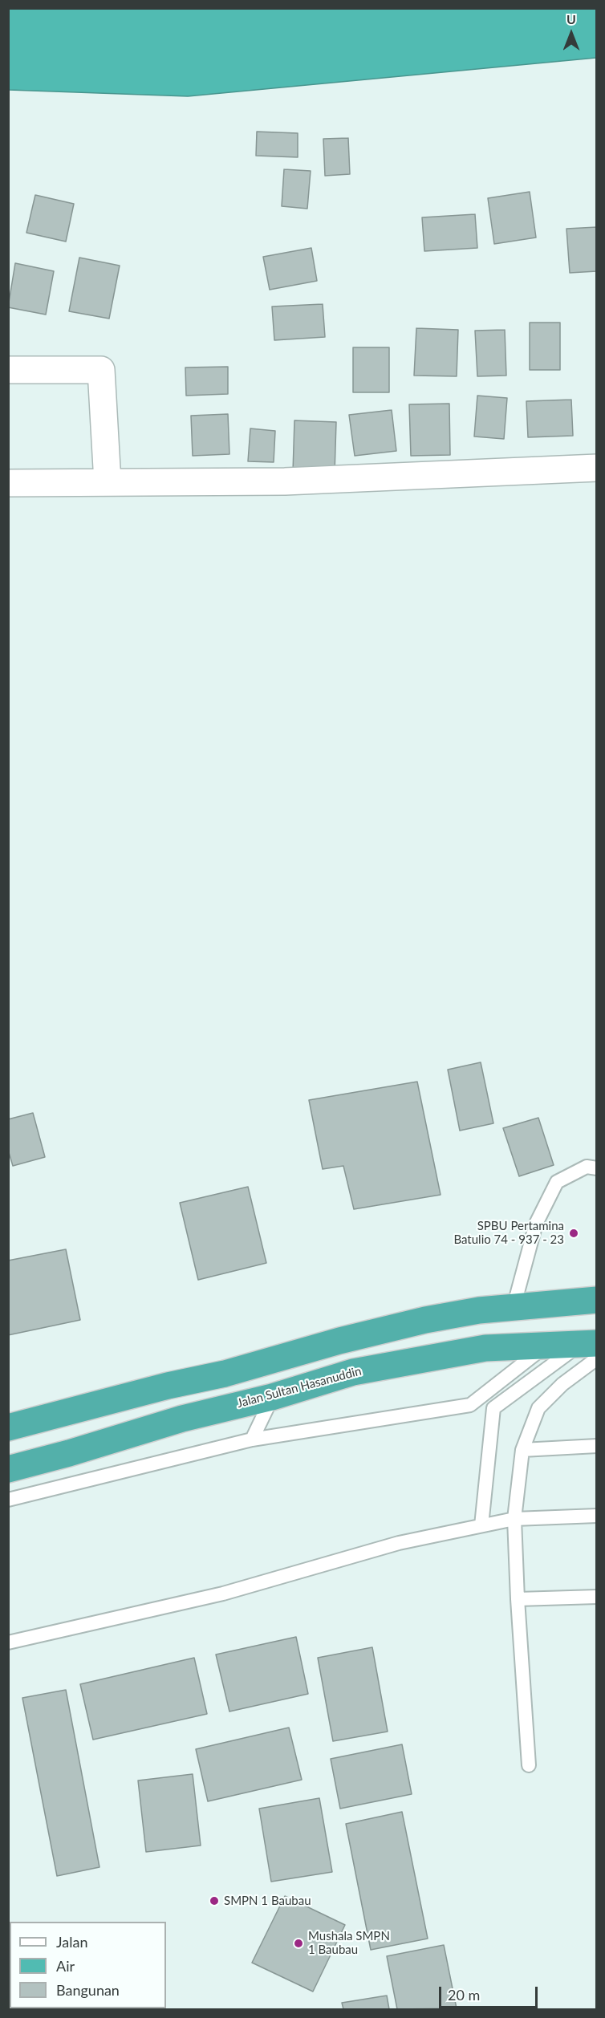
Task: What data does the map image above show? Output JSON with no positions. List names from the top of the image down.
{
  "streets": {
    "highway": ["Jalan Sultan Hasanuddin"]
  },
  "places": ["SPBU Pertamina Batulio 74 - 937 - 23", "SMPN 1 Baubau", "Mushala SMPN 1 Baubau"],
  "legend": ["Jalan", "Air", "Bangunan"],
  "scale_bar": "20 m",
  "north": "top"
}
